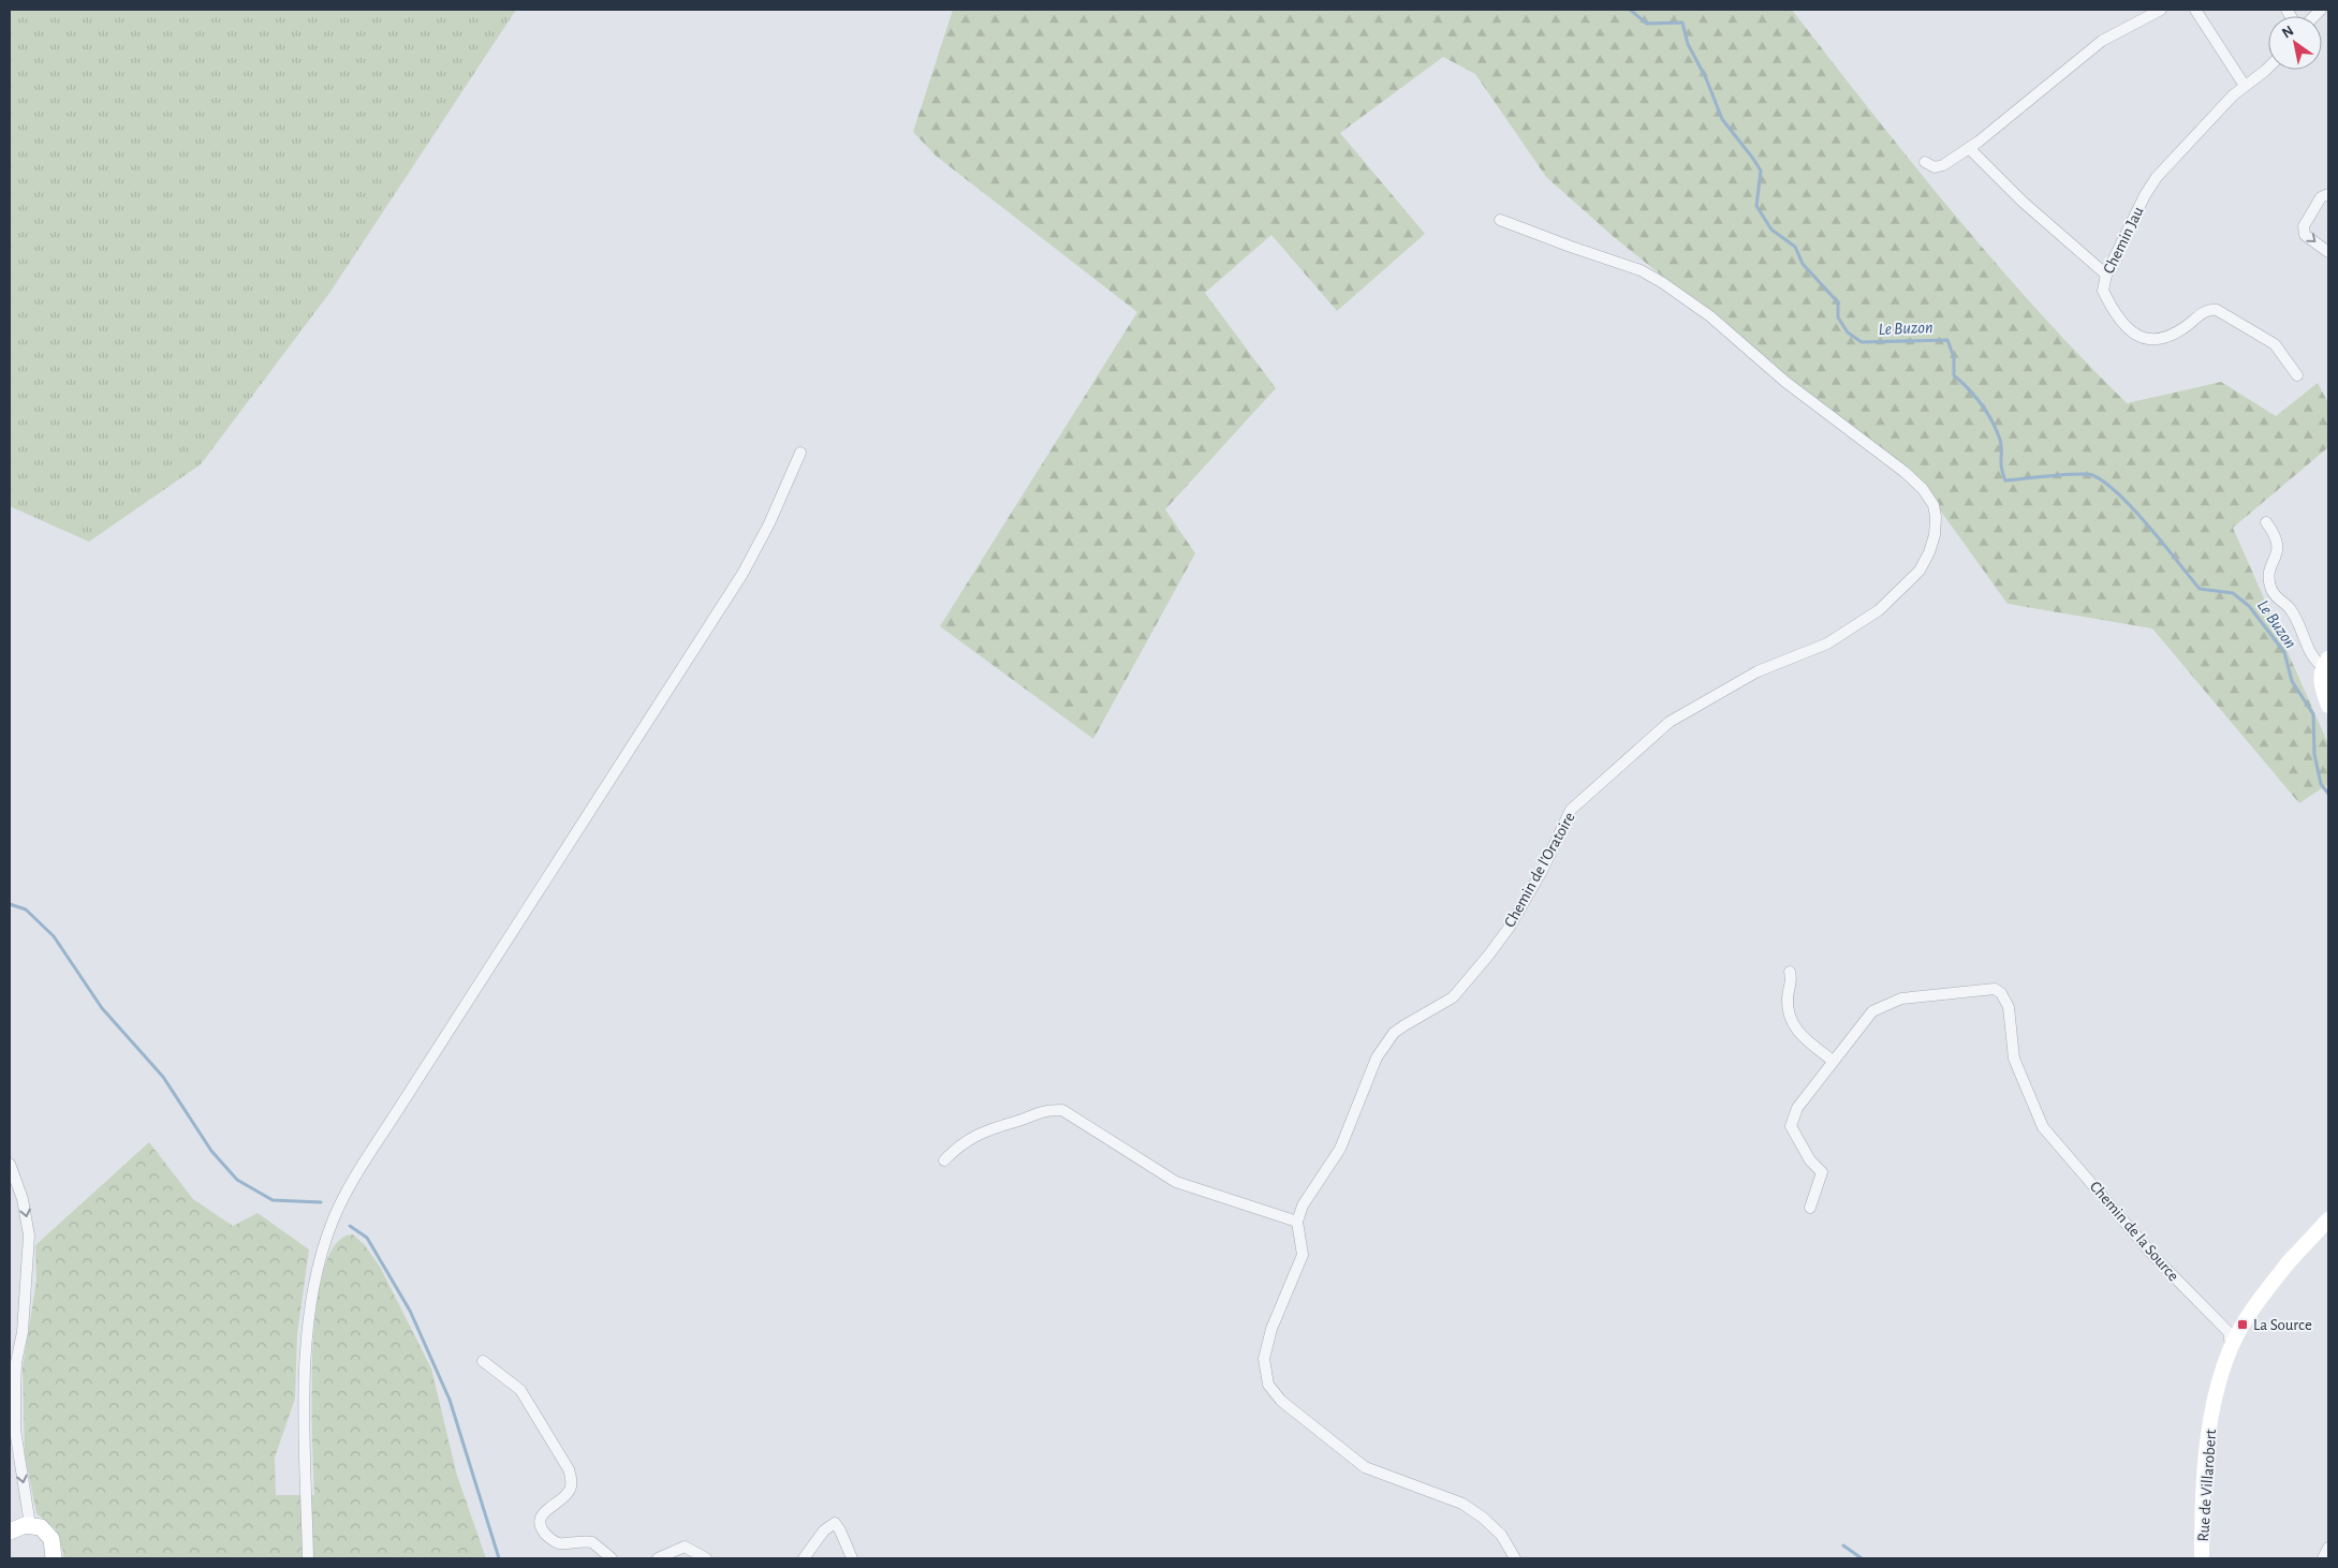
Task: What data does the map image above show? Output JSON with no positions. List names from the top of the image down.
{
  "streets": {
    "main road": ["Rue de Villarobert"],
    "street": ["Chemin Jau", "Chemin de l'Oratoire", "Chemin de la Source"]
  },
  "crossings": [
    ["Chemin de la Source", "Rue de Villarobert"]
  ],
  "water": ["Le Buzon"],
  "places": {
    "transit": ["La Source"]
  },
  "north": "top left"
}
